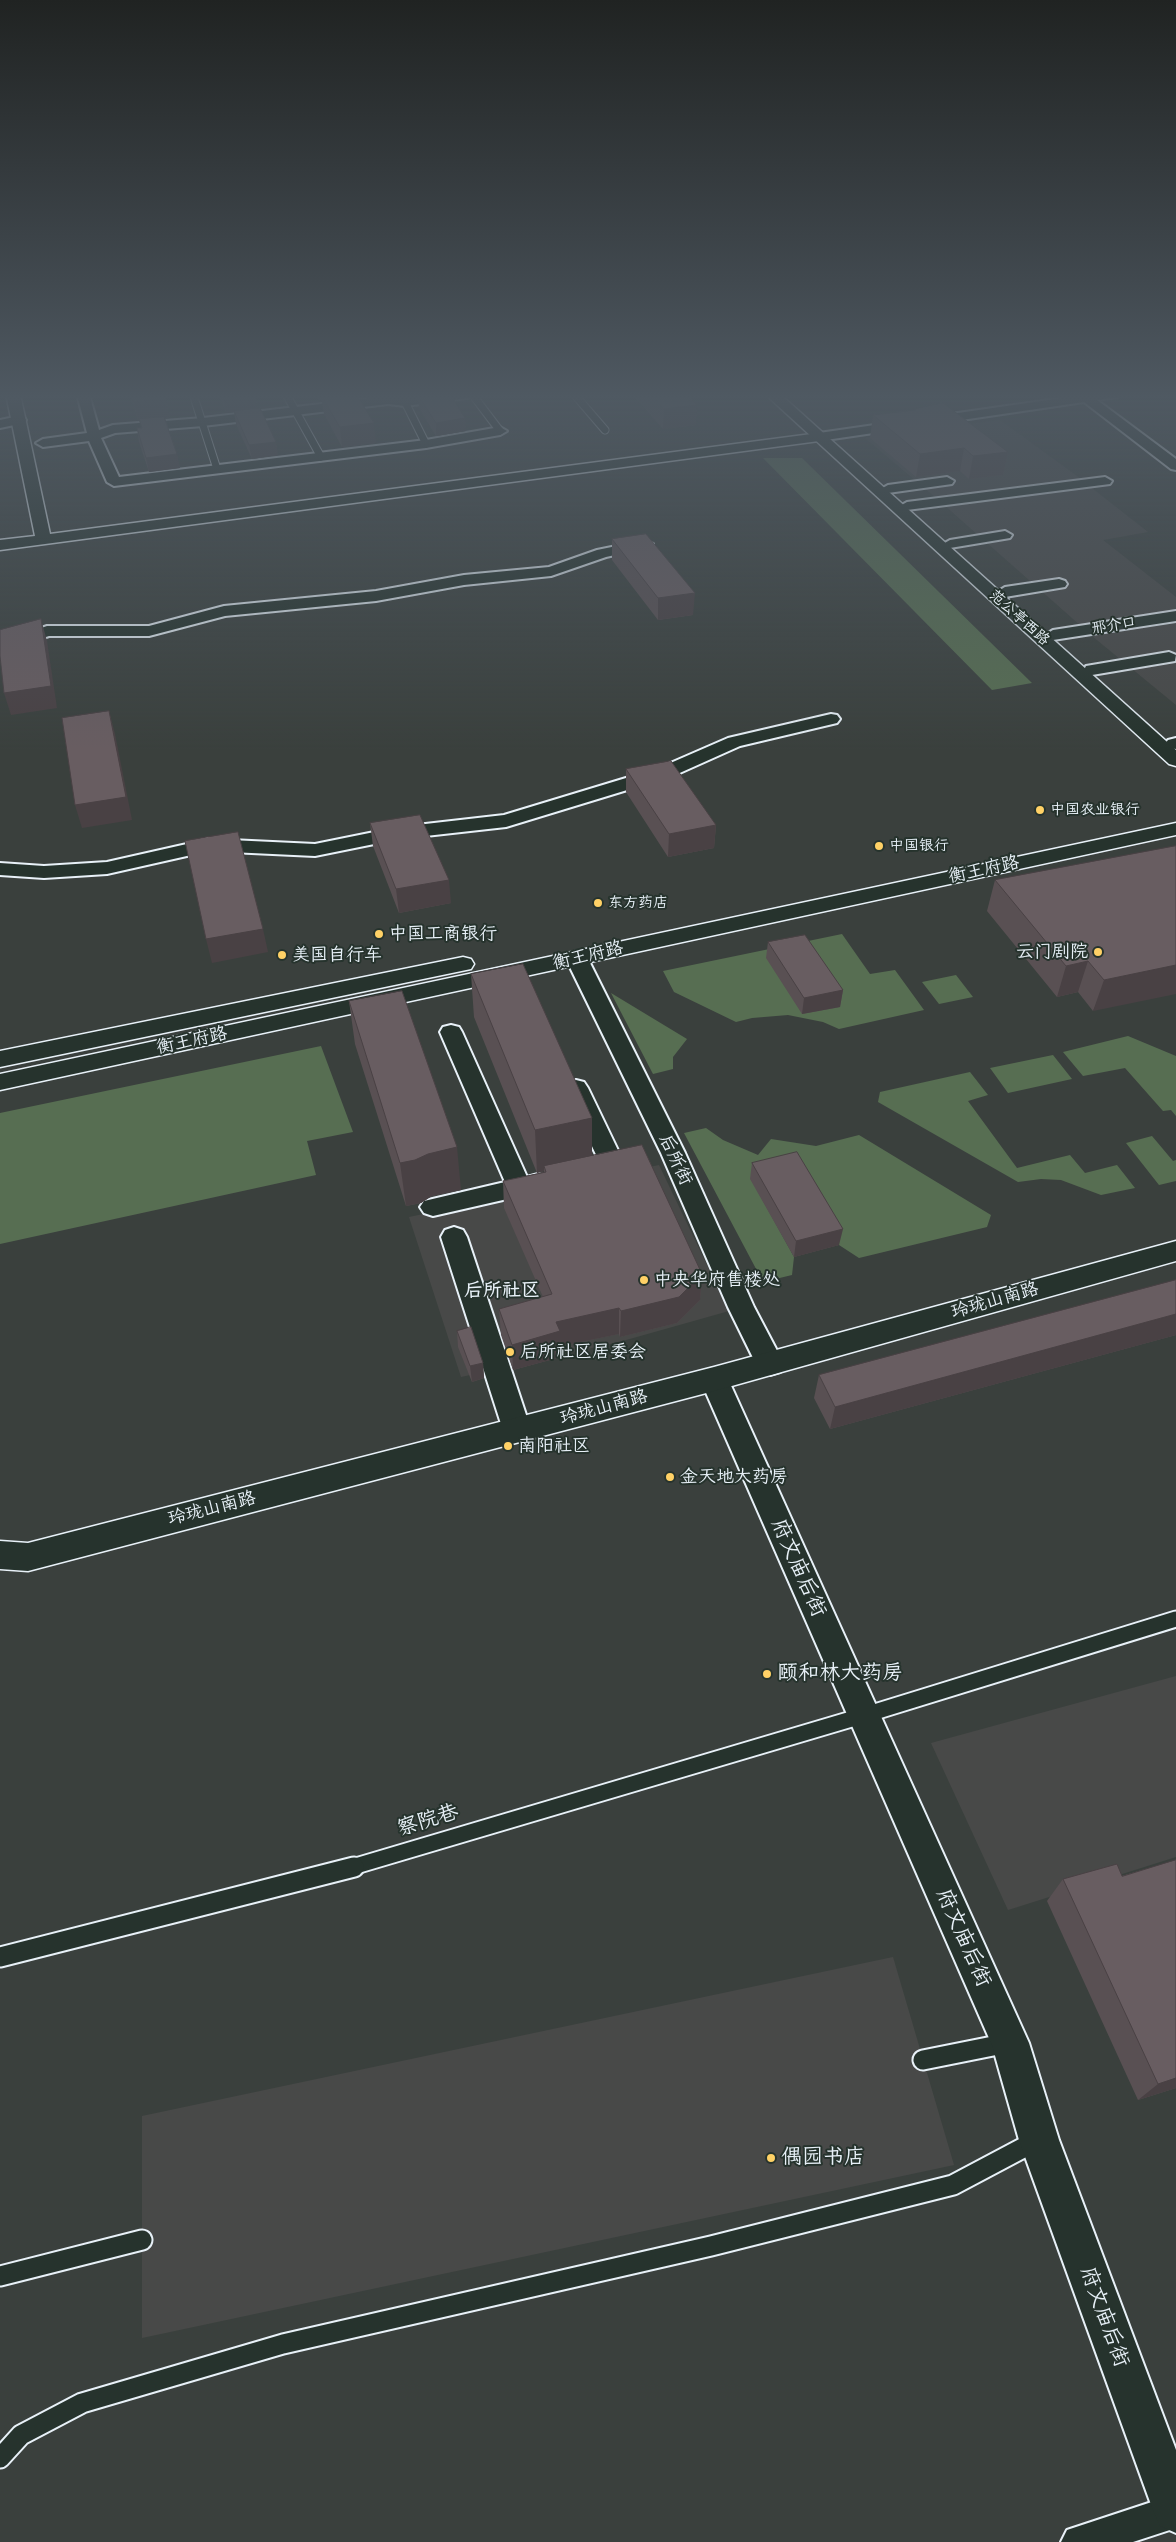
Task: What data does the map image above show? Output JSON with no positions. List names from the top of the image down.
{
  "streets": {
    "main road": ["范公亭西路", "衡王府路", "玲珑山南路"],
    "street": ["邢介口", "后所街", "府文庙后街"],
    "lane": ["察院巷"]
  },
  "crossings": [
    ["范公亭西路", "邢介口"],
    ["衡王府路", "后所街"],
    ["后所街", "玲珑山南路"],
    ["玲珑山南路", "府文庙后街"],
    ["府文庙后街", "察院巷"]
  ],
  "districts": ["后所社区"],
  "places": [
    "中国农业银行",
    "中国银行",
    "东方药店",
    "中国工商银行",
    "云门剧院",
    "美国自行车",
    "中央华府售楼处",
    "后所社区居委会",
    "南阳社区",
    "金天地大药房",
    "颐和林大药房",
    "偶园书店"
  ]
}
